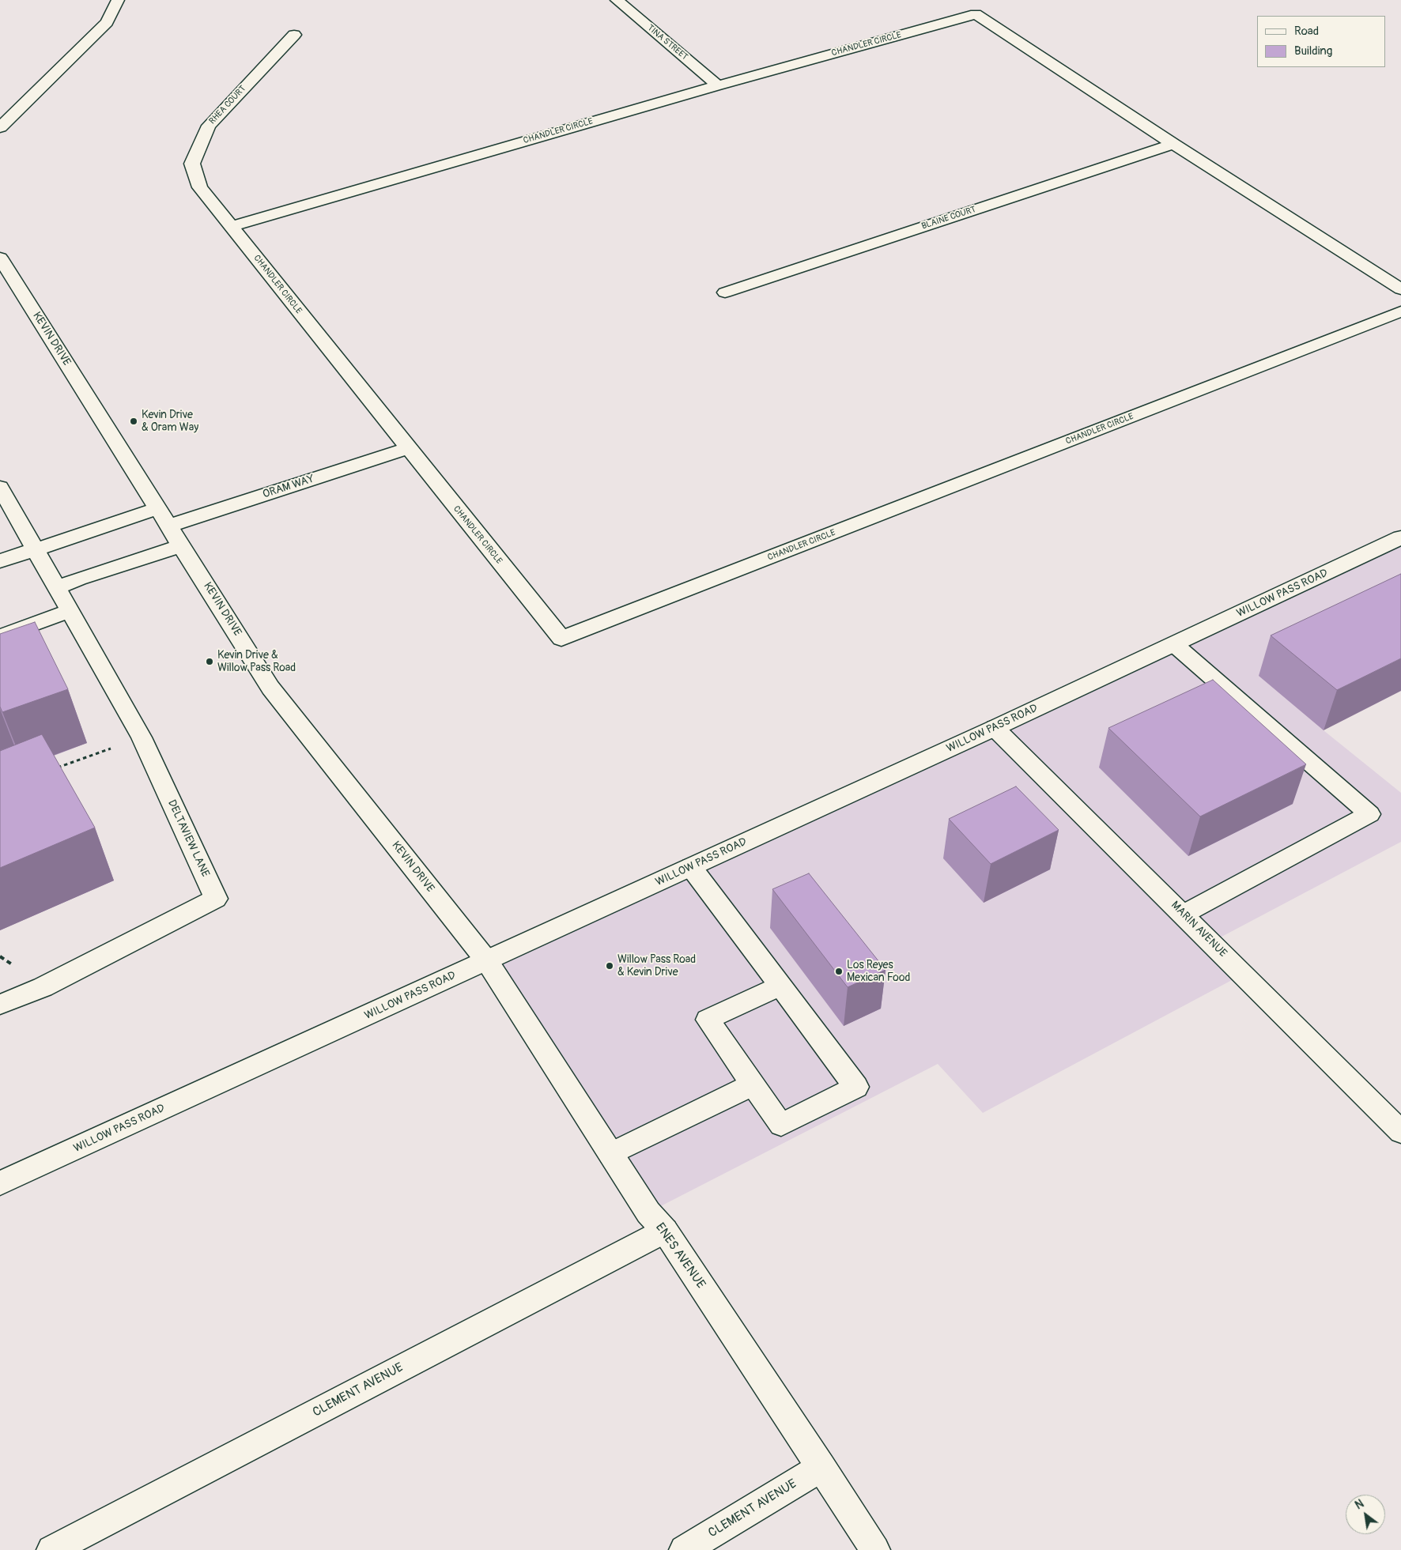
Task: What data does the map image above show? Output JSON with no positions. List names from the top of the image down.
{
  "streets": {
    "street": [
      "TINA STREET",
      "CHANDLER CIRCLE",
      "RHEA COURT",
      "BLAINE COURT",
      "KEVIN DRIVE",
      "ORAM WAY",
      "WILLOW PASS ROAD",
      "DELTAVIEW LANE",
      "MARIN AVENUE",
      "ENES AVENUE",
      "CLEMENT AVENUE"
    ]
  },
  "crossings": [
    ["TINA STREET", "CHANDLER CIRCLE"],
    ["CHANDLER CIRCLE", "RHEA COURT"],
    ["CHANDLER CIRCLE", "BLAINE COURT"],
    ["CHANDLER CIRCLE", "ORAM WAY"],
    ["KEVIN DRIVE", "ORAM WAY"],
    ["KEVIN DRIVE", "WILLOW PASS ROAD"],
    ["KEVIN DRIVE", "ENES AVENUE"],
    ["WILLOW PASS ROAD", "MARIN AVENUE"],
    ["WILLOW PASS ROAD", "ENES AVENUE"],
    ["ENES AVENUE", "CLEMENT AVENUE"]
  ],
  "places": [
    "Kevin Drive & Oram Way",
    "Kevin Drive & Willow Pass Road",
    "Willow Pass Road & Kevin Drive",
    "Los Reyes Mexican Food"
  ],
  "legend": ["Road", "Building"],
  "north": "top left"
}
